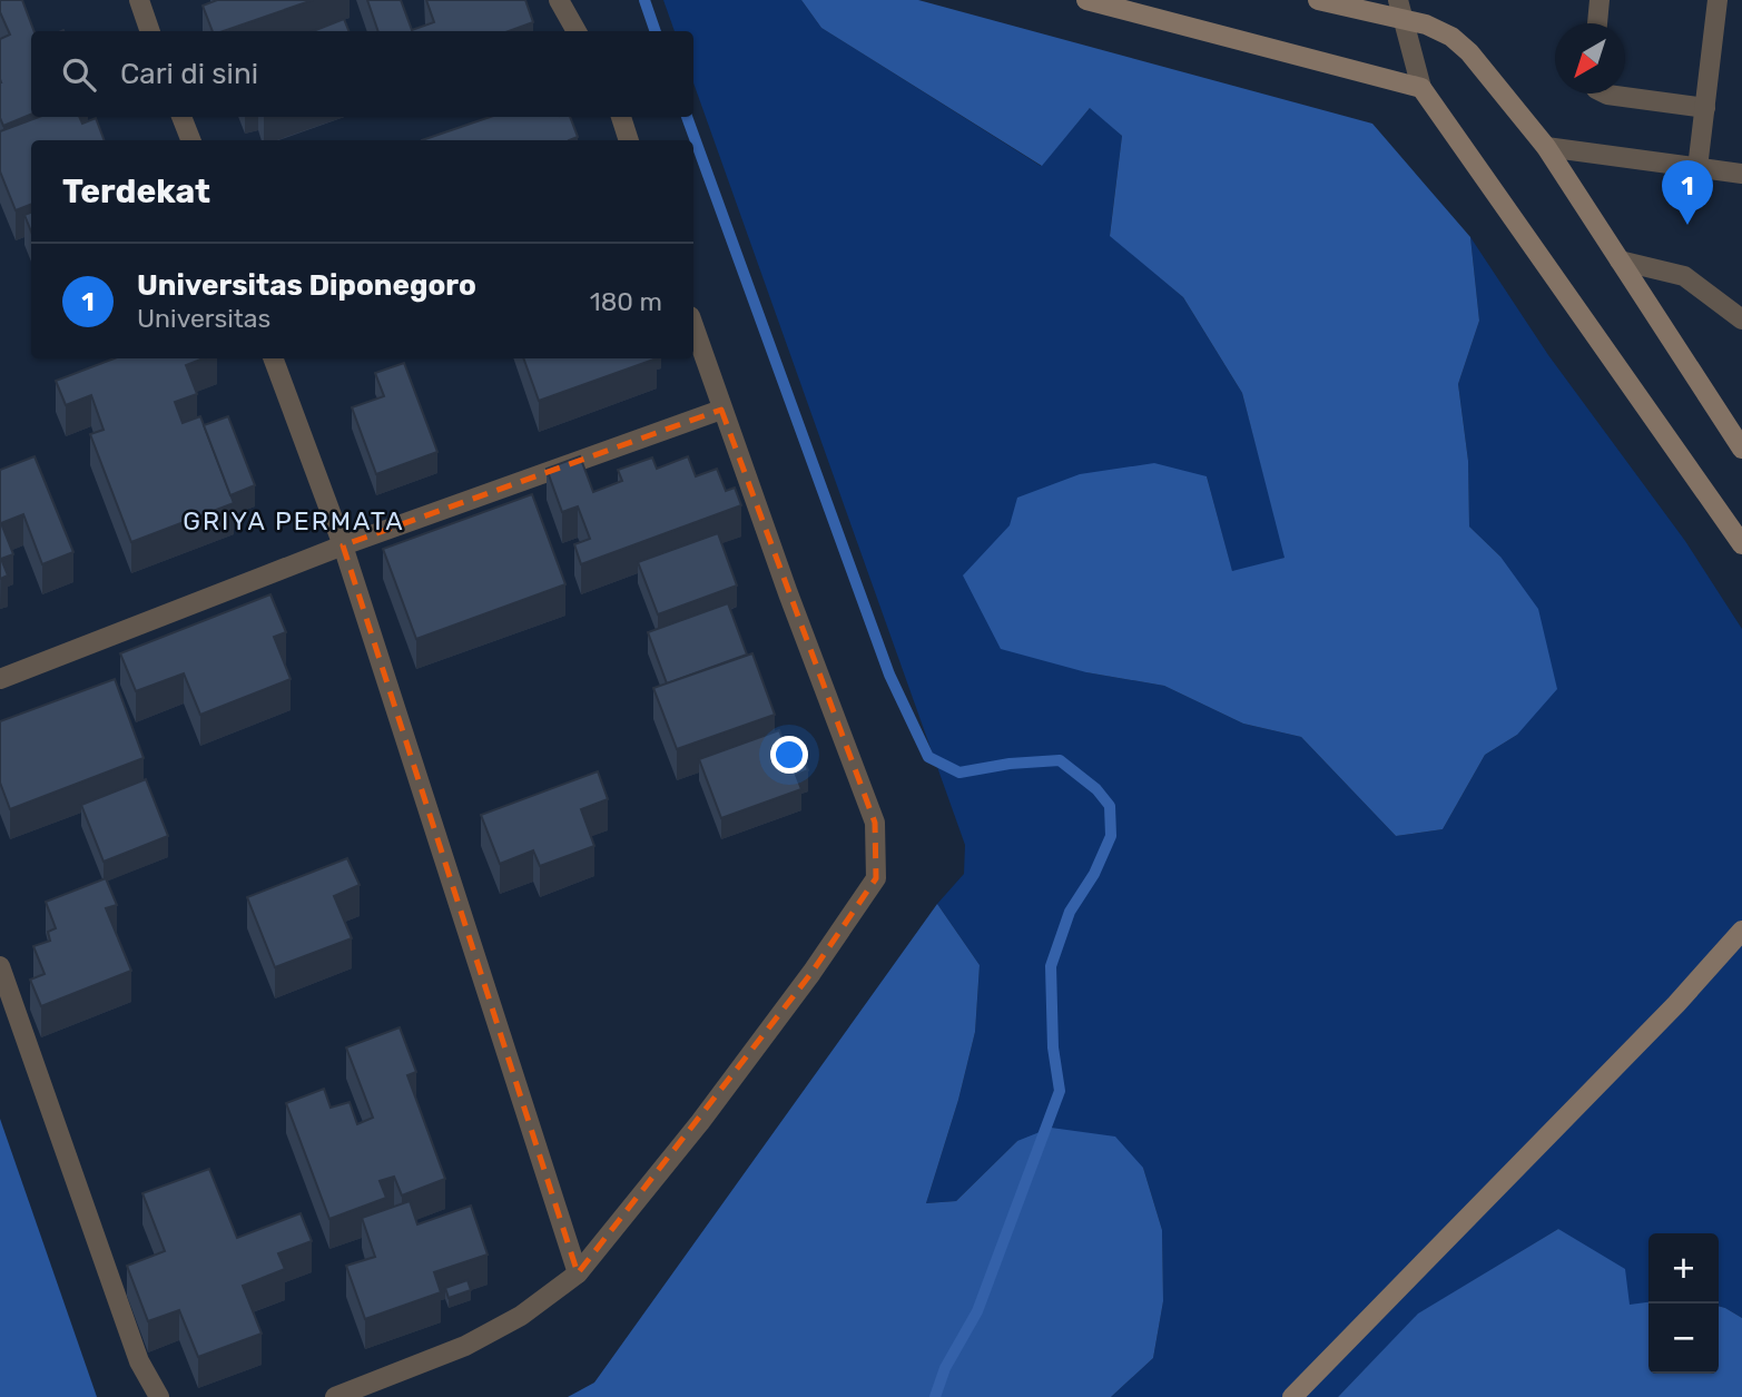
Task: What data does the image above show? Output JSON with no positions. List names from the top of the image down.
{
  "districts": ["GRIYA PERMATA"],
  "north": "bottom left",
  "page": {
    "search": "Cari di sini",
    "heading": "Terdekat",
    "pins": "1",
    "list": [
      {
        "mark": "1",
        "name": "Universitas Diponegoro",
        "note": "Universitas",
        "value": "180 m"
      }
    ],
    "map_buttons": ["+", "−"]
  }
}
